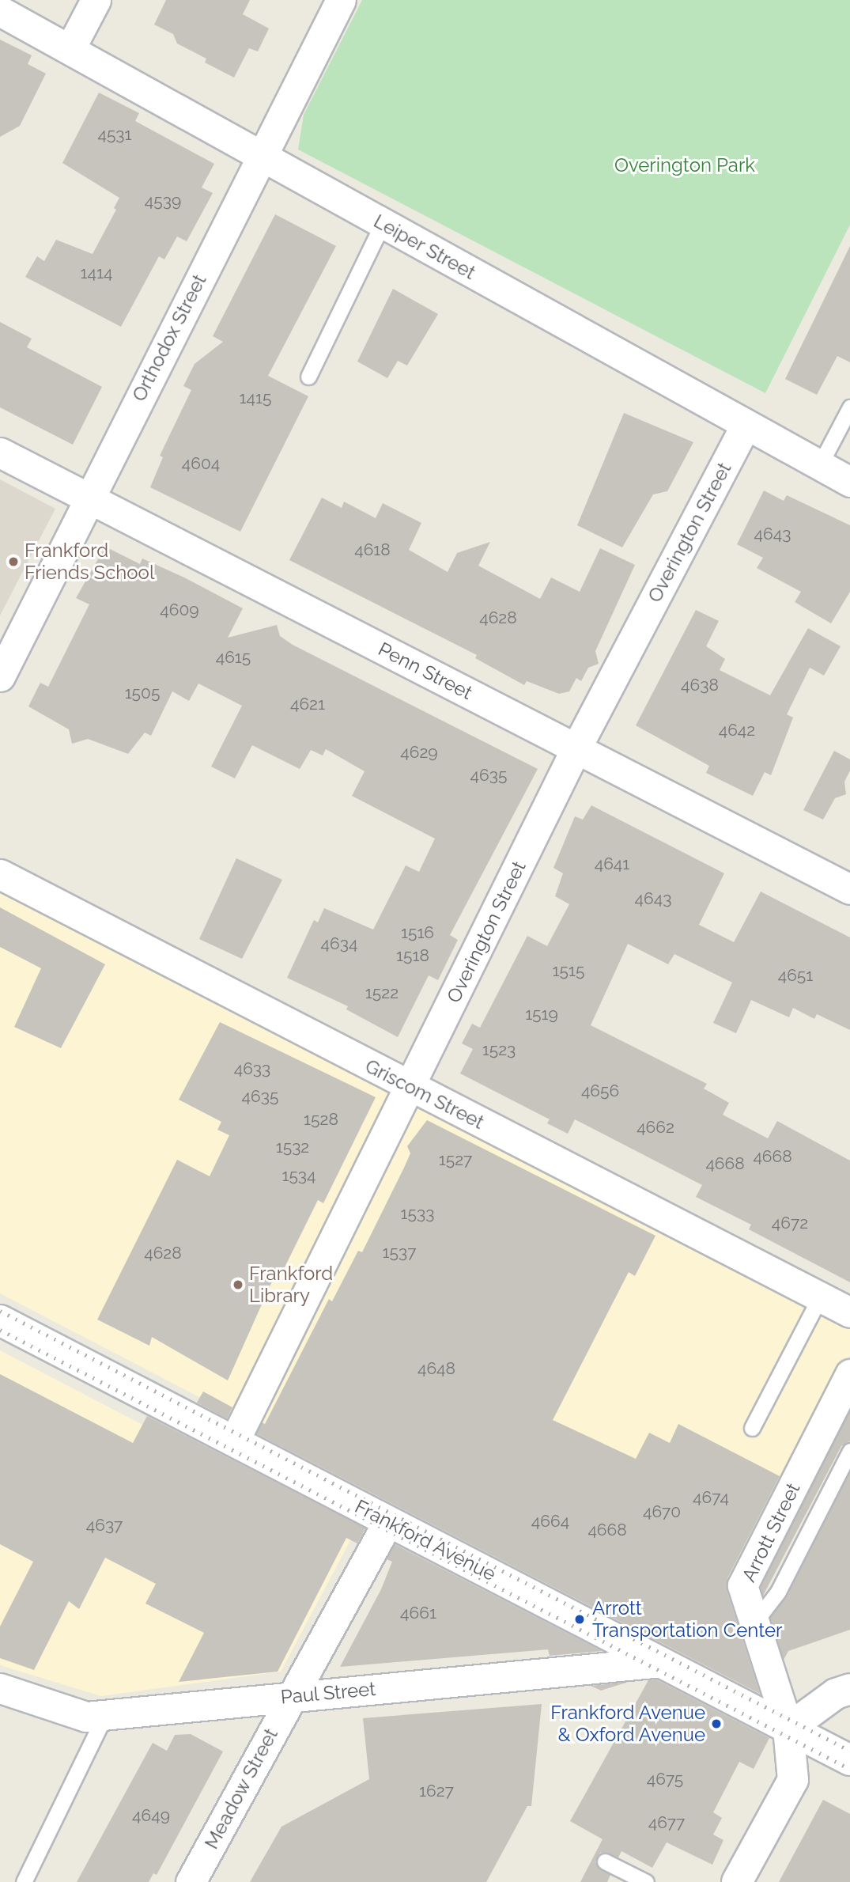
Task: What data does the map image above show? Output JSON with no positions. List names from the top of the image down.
{
  "streets": {
    "main road": ["Frankford Avenue"],
    "street": [
      "Leiper Street",
      "Orthodox Street",
      "Overington Street",
      "Penn Street",
      "Griscom Street",
      "Arrott Street",
      "Paul Street",
      "Meadow Street"
    ]
  },
  "crossings": [
    ["Leiper Street", "Orthodox Street"],
    ["Leiper Street", "Overington Street"],
    ["Orthodox Street", "Penn Street"],
    ["Overington Street", "Penn Street"],
    ["Overington Street", "Griscom Street"],
    ["Overington Street", "Frankford Avenue"],
    ["Arrott Street", "Frankford Avenue"],
    ["Frankford Avenue", "Paul Street"],
    ["Frankford Avenue", "Meadow Street"],
    ["Paul Street", "Meadow Street"]
  ],
  "parks": ["Overington Park"],
  "places": [
    "Frankford Friends School",
    "Frankford Library",
    "Arrott Transportation Center",
    "Frankford Avenue & Oxford Avenue"
  ],
  "house_numbers": [
    "4531",
    "4539",
    "1414",
    "1415",
    "4604",
    "4643",
    "4618",
    "4609",
    "4628",
    "4615",
    "4638",
    "1505",
    "4621",
    "4642",
    "4629",
    "4635",
    "4641",
    "4643",
    "1516",
    "4634",
    "1518",
    "1515",
    "4651",
    "1522",
    "1519",
    "1523",
    "4633",
    "4656",
    "4635",
    "1528",
    "4662",
    "1532",
    "4668",
    "1527",
    "4668",
    "1534",
    "1533",
    "4672",
    "1537",
    "4628",
    "4648",
    "4674",
    "4670",
    "4664",
    "4637",
    "4668",
    "4661",
    "4675",
    "1627",
    "4649",
    "4677"
  ]
}
